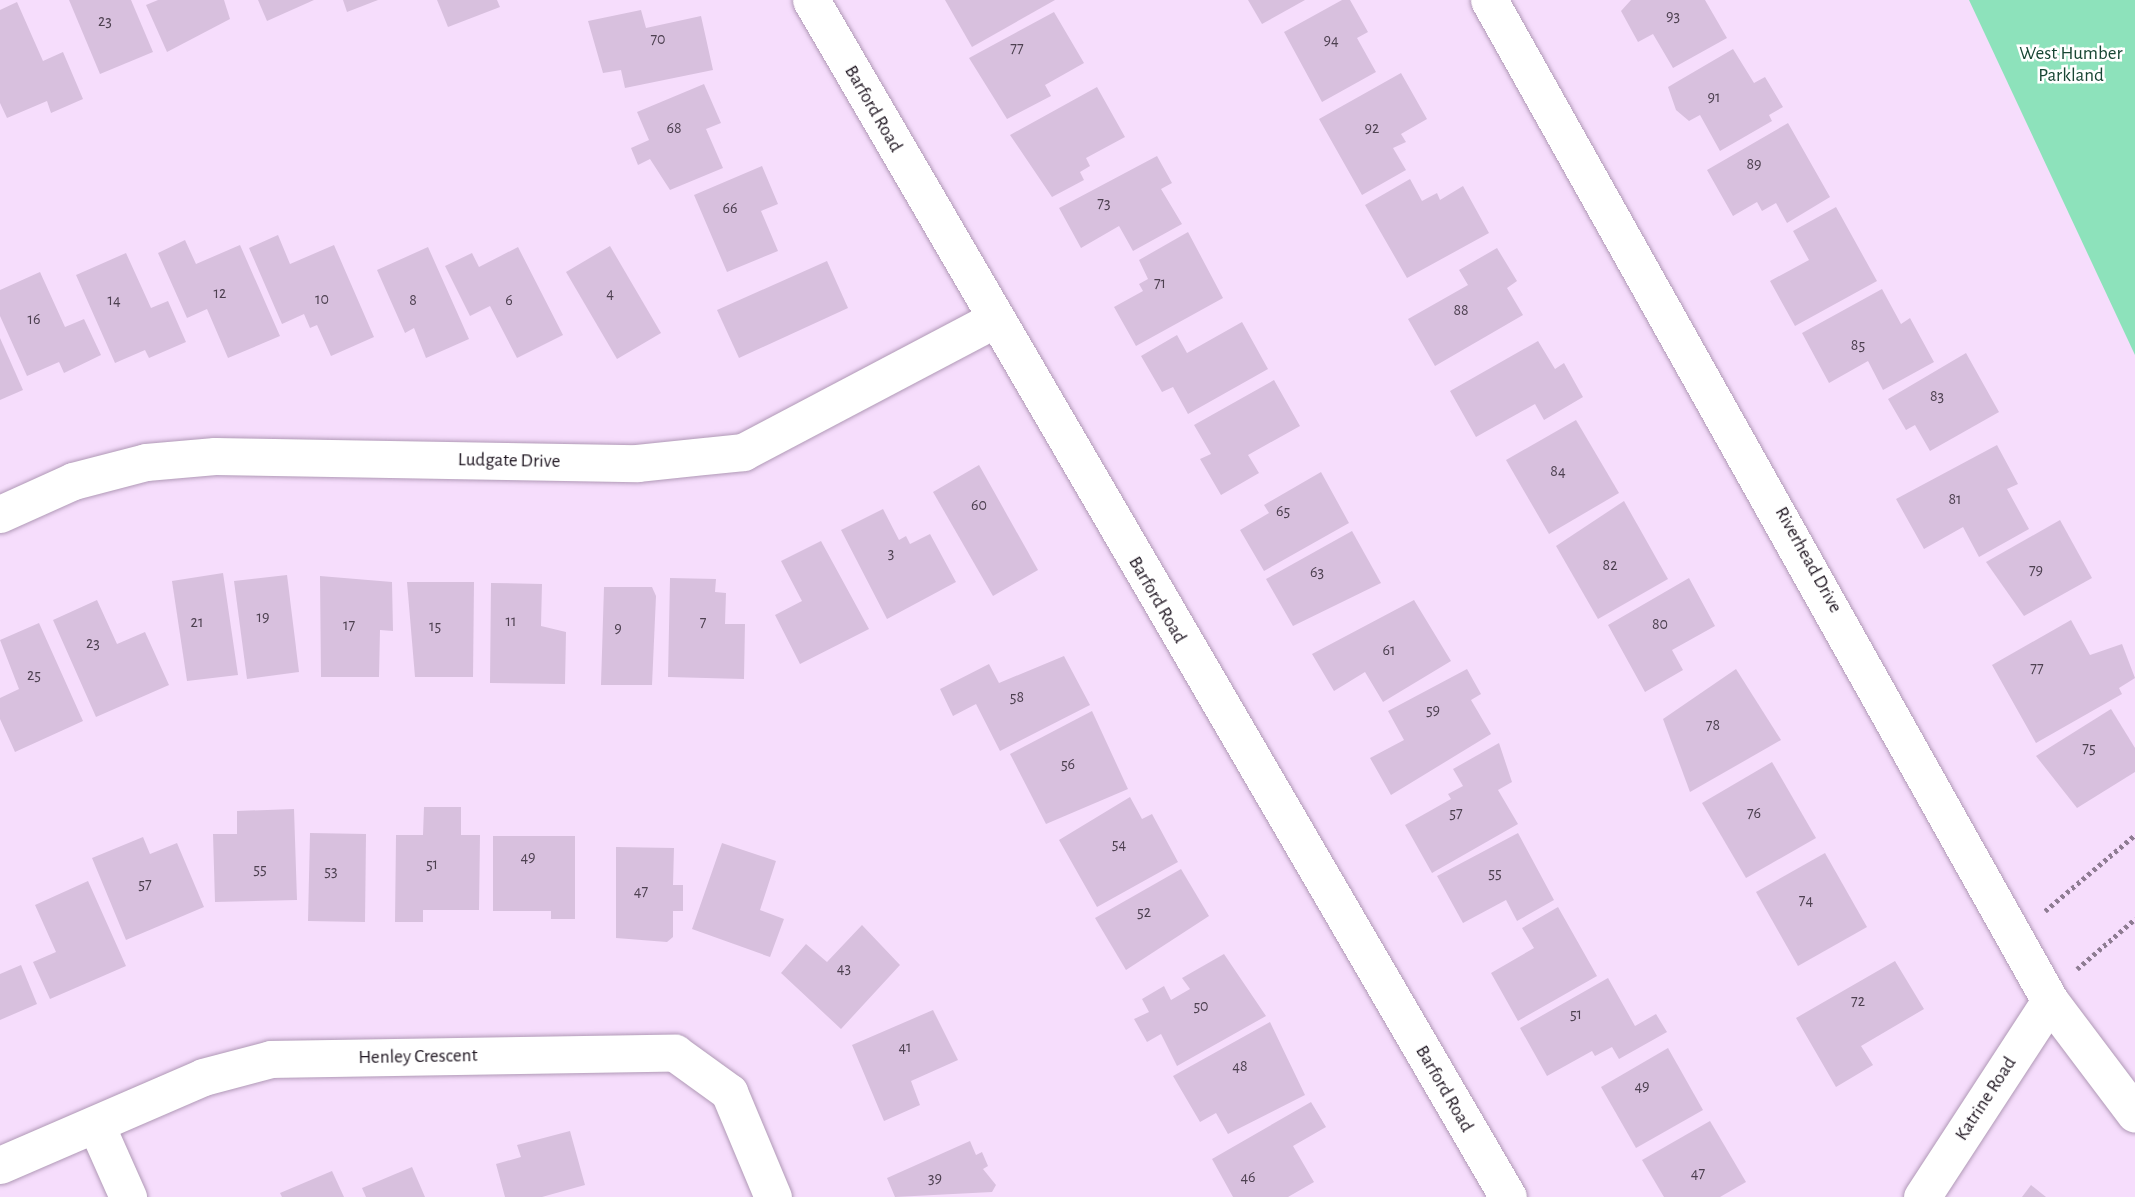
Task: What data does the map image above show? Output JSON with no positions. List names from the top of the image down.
{
  "streets": {
    "street": [
      "Barford Road",
      "Ludgate Drive",
      "Riverhead Drive",
      "Henley Crescent",
      "Katrine Road"
    ]
  },
  "crossings": [
    ["Barford Road", "Ludgate Drive"],
    ["Riverhead Drive", "Katrine Road"]
  ],
  "parks": ["West Humber Parkland"],
  "house_numbers": [
    "93",
    "23",
    "70",
    "94",
    "77",
    "91",
    "68",
    "92",
    "89",
    "73",
    "66",
    "71",
    "12",
    "4",
    "10",
    "14",
    "8",
    "6",
    "88",
    "16",
    "85",
    "83",
    "84",
    "81",
    "60",
    "65",
    "3",
    "82",
    "79",
    "63",
    "19",
    "11",
    "21",
    "7",
    "80",
    "17",
    "15",
    "9",
    "23",
    "61",
    "77",
    "25",
    "58",
    "59",
    "78",
    "75",
    "56",
    "57",
    "76",
    "54",
    "49",
    "51",
    "55",
    "53",
    "55",
    "57",
    "47",
    "74",
    "52",
    "43",
    "72",
    "50",
    "51",
    "41",
    "48",
    "49",
    "47",
    "46",
    "39"
  ]
}
